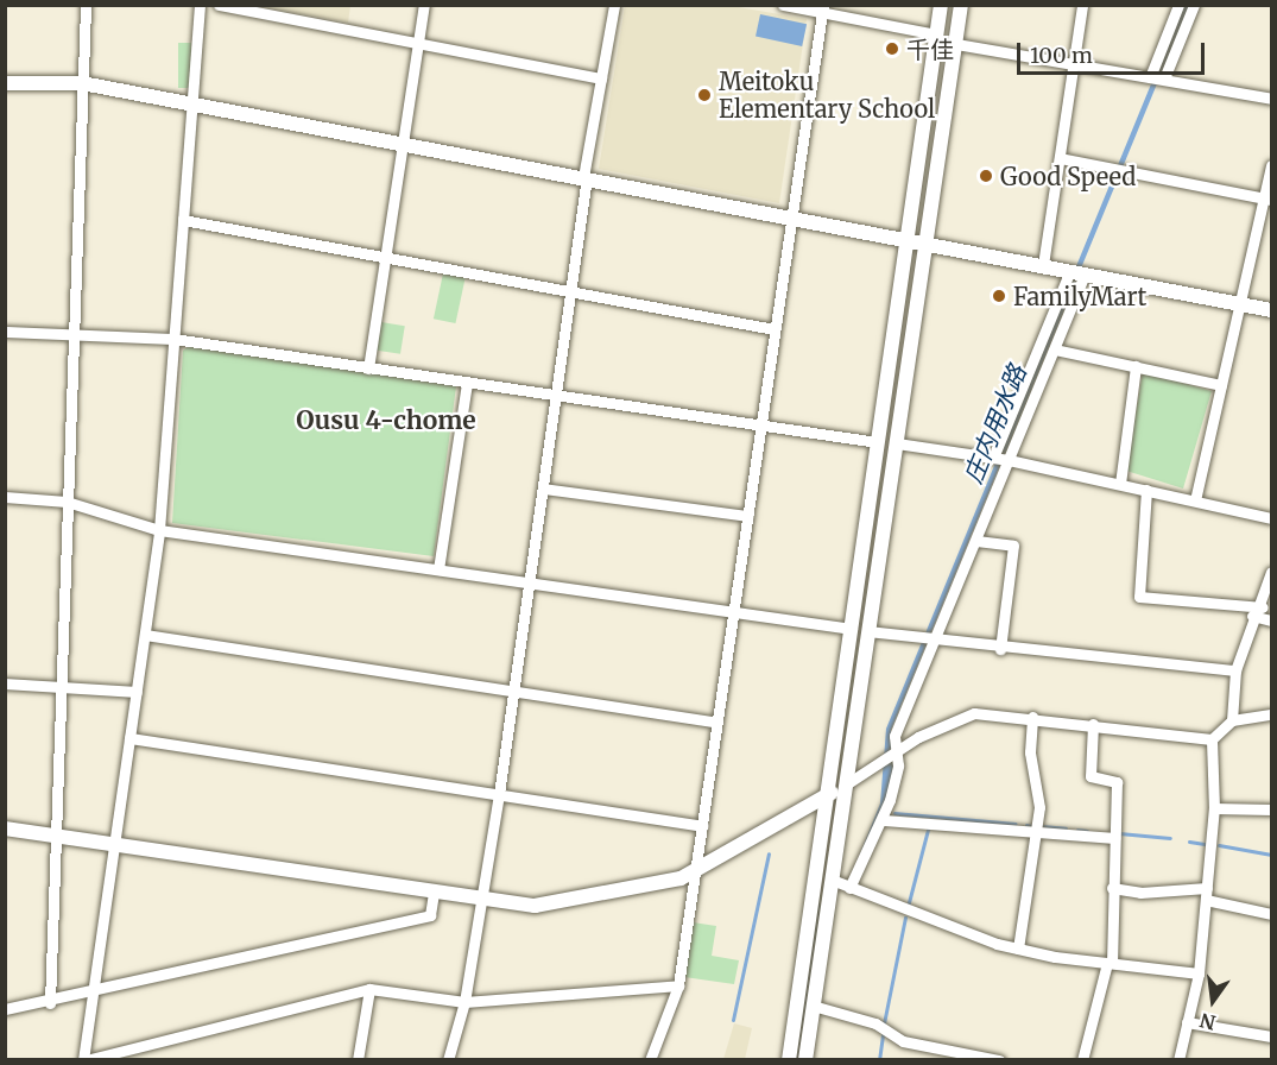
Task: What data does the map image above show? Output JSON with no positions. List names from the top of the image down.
{
  "districts": ["Ousu 4-chome"],
  "water": ["庄内用水路"],
  "places": [
    "千佳",
    "Meitoku Elementary School",
    "Good Speed",
    "FamilyMart"
  ],
  "scale_bar": "100 m",
  "north": "bottom"
}
